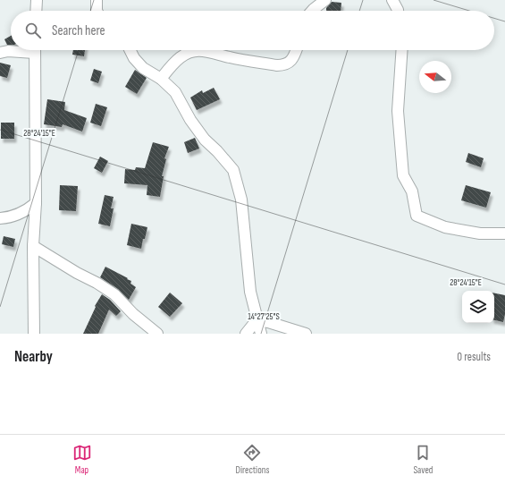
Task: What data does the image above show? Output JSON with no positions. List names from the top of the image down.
{
  "north": "left",
  "page": {
    "search": "Search here",
    "heading": ["Nearby", "0 results"],
    "nav": ["Map", "Directions", "Saved"]
  },
  "coordinates": ["28°24'15\"E", "14°27'25\"S"]
}
